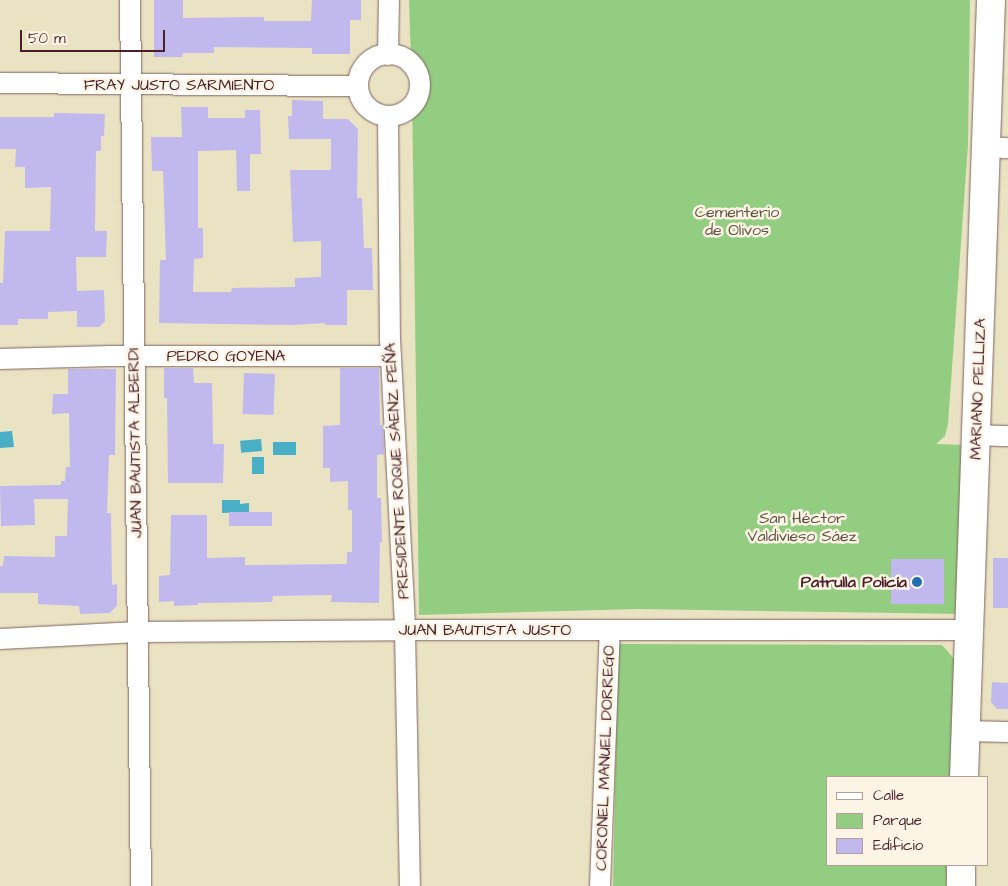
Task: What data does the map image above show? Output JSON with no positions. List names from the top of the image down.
{
  "streets": {
    "street": [
      "FRAY JUSTO SARMIENTO",
      "PEDRO GOYENA",
      "MARIANO PELLIZA",
      "JUAN BAUTISTA ALBERDI",
      "PRESIDENTE ROQUE SÁENZ PEÑA",
      "JUAN BAUTISTA JUSTO",
      "CORONEL MANUEL DORREGO"
    ]
  },
  "crossings": [
    ["FRAY JUSTO SARMIENTO", "JUAN BAUTISTA ALBERDI"],
    ["FRAY JUSTO SARMIENTO", "PRESIDENTE ROQUE SÁENZ PEÑA"],
    ["PEDRO GOYENA", "JUAN BAUTISTA ALBERDI"],
    ["PEDRO GOYENA", "PRESIDENTE ROQUE SÁENZ PEÑA"],
    ["MARIANO PELLIZA", "JUAN BAUTISTA JUSTO"],
    ["JUAN BAUTISTA ALBERDI", "JUAN BAUTISTA JUSTO"],
    ["PRESIDENTE ROQUE SÁENZ PEÑA", "JUAN BAUTISTA JUSTO"],
    ["JUAN BAUTISTA JUSTO", "CORONEL MANUEL DORREGO"]
  ],
  "parks": ["Cementerio de Olivos", "San Héctor Valdivieso Sáez"],
  "places": ["Patrulla Policía"],
  "legend": ["Calle", "Parque", "Edificio"],
  "scale_bar": "50 m"
}
